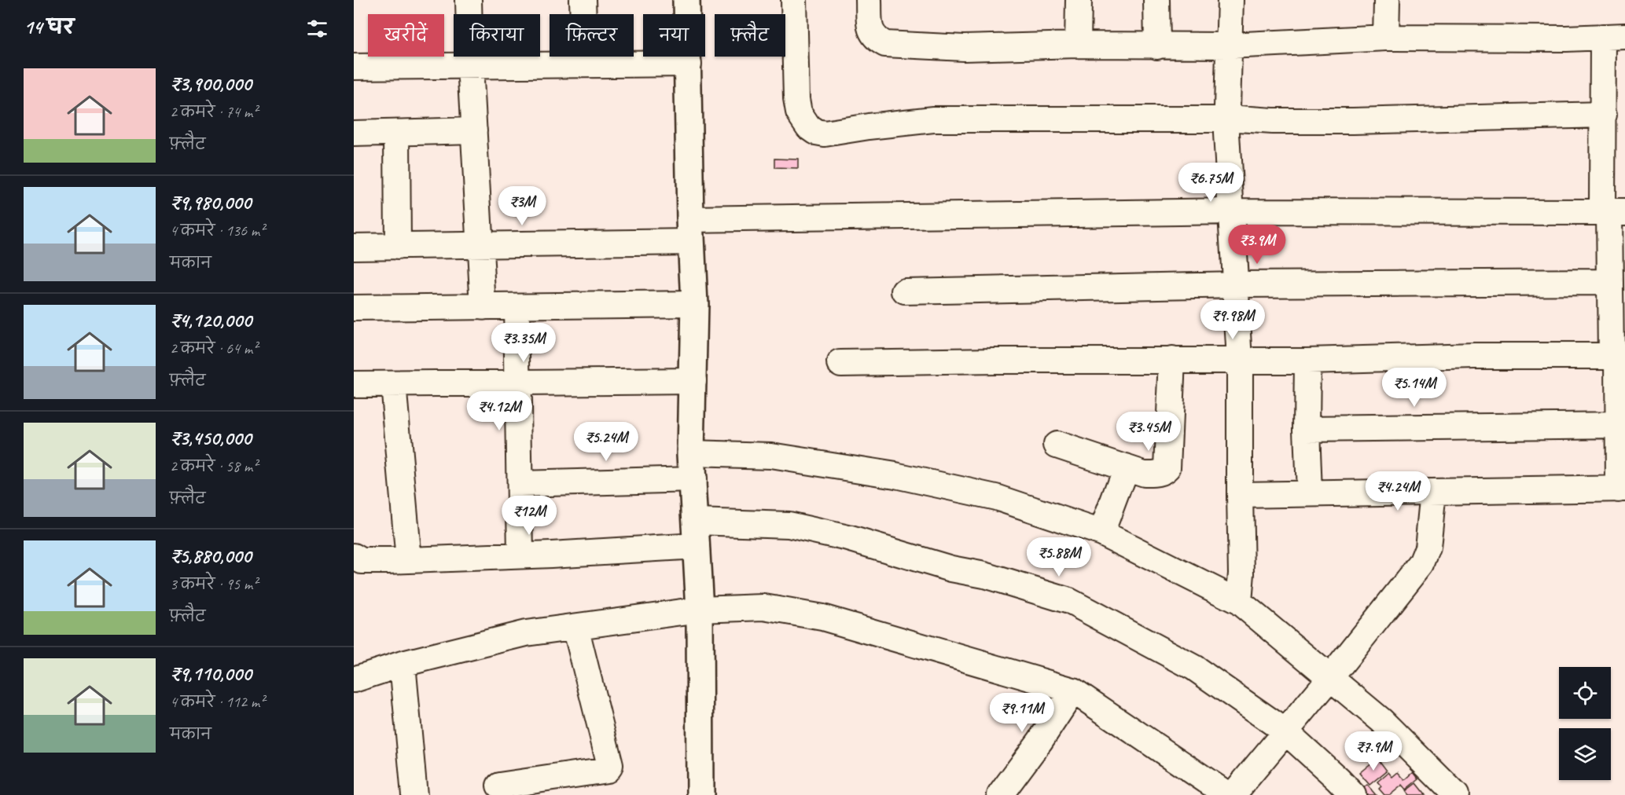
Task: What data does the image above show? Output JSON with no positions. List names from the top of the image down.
{
  "page": {
    "heading": "14 घर",
    "chip": [
      "खरीदें",
      "किराया",
      "फ़िल्टर",
      "नया",
      "फ़्लैट"
    ],
    "list": [
      {
        "name": "₹3,900,000",
        "note": "2 कमरे · 74 m² · फ़्लैट"
      },
      {
        "name": "₹9,980,000",
        "note": "4 कमरे · 136 m² · मकान"
      },
      {
        "name": "₹4,120,000",
        "note": "2 कमरे · 64 m² · फ़्लैट"
      },
      {
        "name": "₹3,450,000",
        "note": "2 कमरे · 58 m² · फ़्लैट"
      },
      {
        "name": "₹5,880,000",
        "note": "3 कमरे · 95 m² · फ़्लैट"
      },
      {
        "name": "₹9,110,000",
        "note": "4 कमरे · 112 m² · मकान"
      }
    ],
    "price": [
      "₹6.75M",
      "₹3M",
      "₹3.9M",
      "₹9.98M",
      "₹3.35M",
      "₹5.14M",
      "₹4.12M",
      "₹3.45M",
      "₹5.24M",
      "₹4.24M",
      "₹12M",
      "₹5.88M",
      "₹9.11M",
      "₹7.9M"
    ]
  }
}
